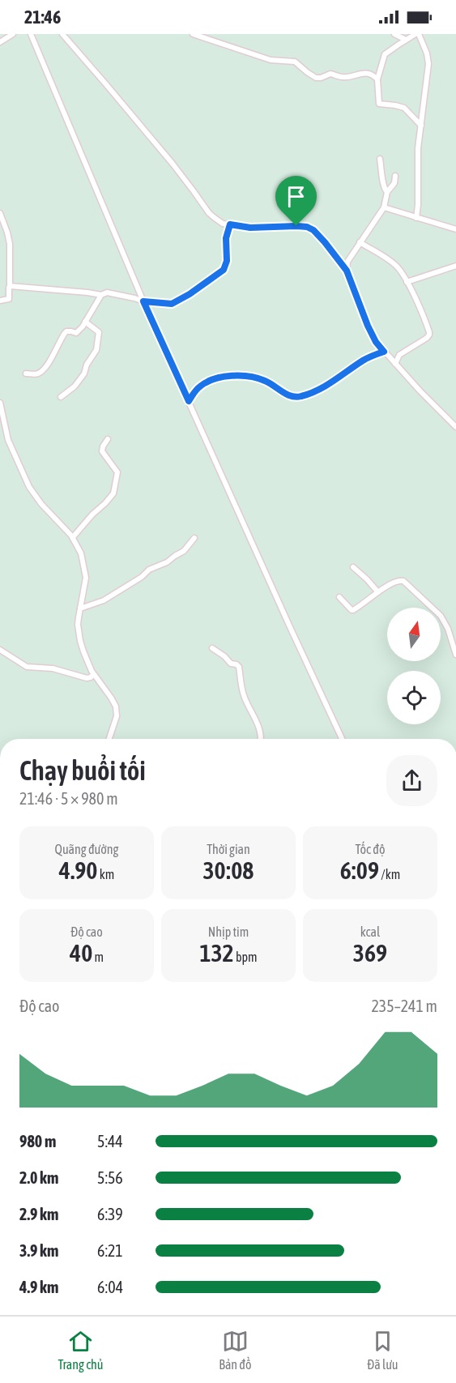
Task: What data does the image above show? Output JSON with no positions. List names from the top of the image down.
{
  "north": "top",
  "page": {
    "status": "21:46",
    "heading": ["Chạy buổi tối", "21:46 · 5 × 980 m"],
    "stats": [
      ["Quãng đường", "4.90 km"],
      ["Thời gian", "30:08"],
      ["Tốc độ", "6:09 /km"],
      ["Độ cao", "40 m"],
      ["Nhịp tim", "132 bpm"],
      ["kcal", "369"]
    ],
    "chart": ["Độ cao", "235–241 m"],
    "list": [
      {
        "name": "980 m",
        "note": "5:44"
      },
      {
        "name": "2.0 km",
        "note": "5:56"
      },
      {
        "name": "2.9 km",
        "note": "6:39"
      },
      {
        "name": "3.9 km",
        "note": "6:21"
      },
      {
        "name": "4.9 km",
        "note": "6:04"
      }
    ],
    "tabs": ["Trang chủ", "Bản đồ", "Đã lưu"]
  }
}
